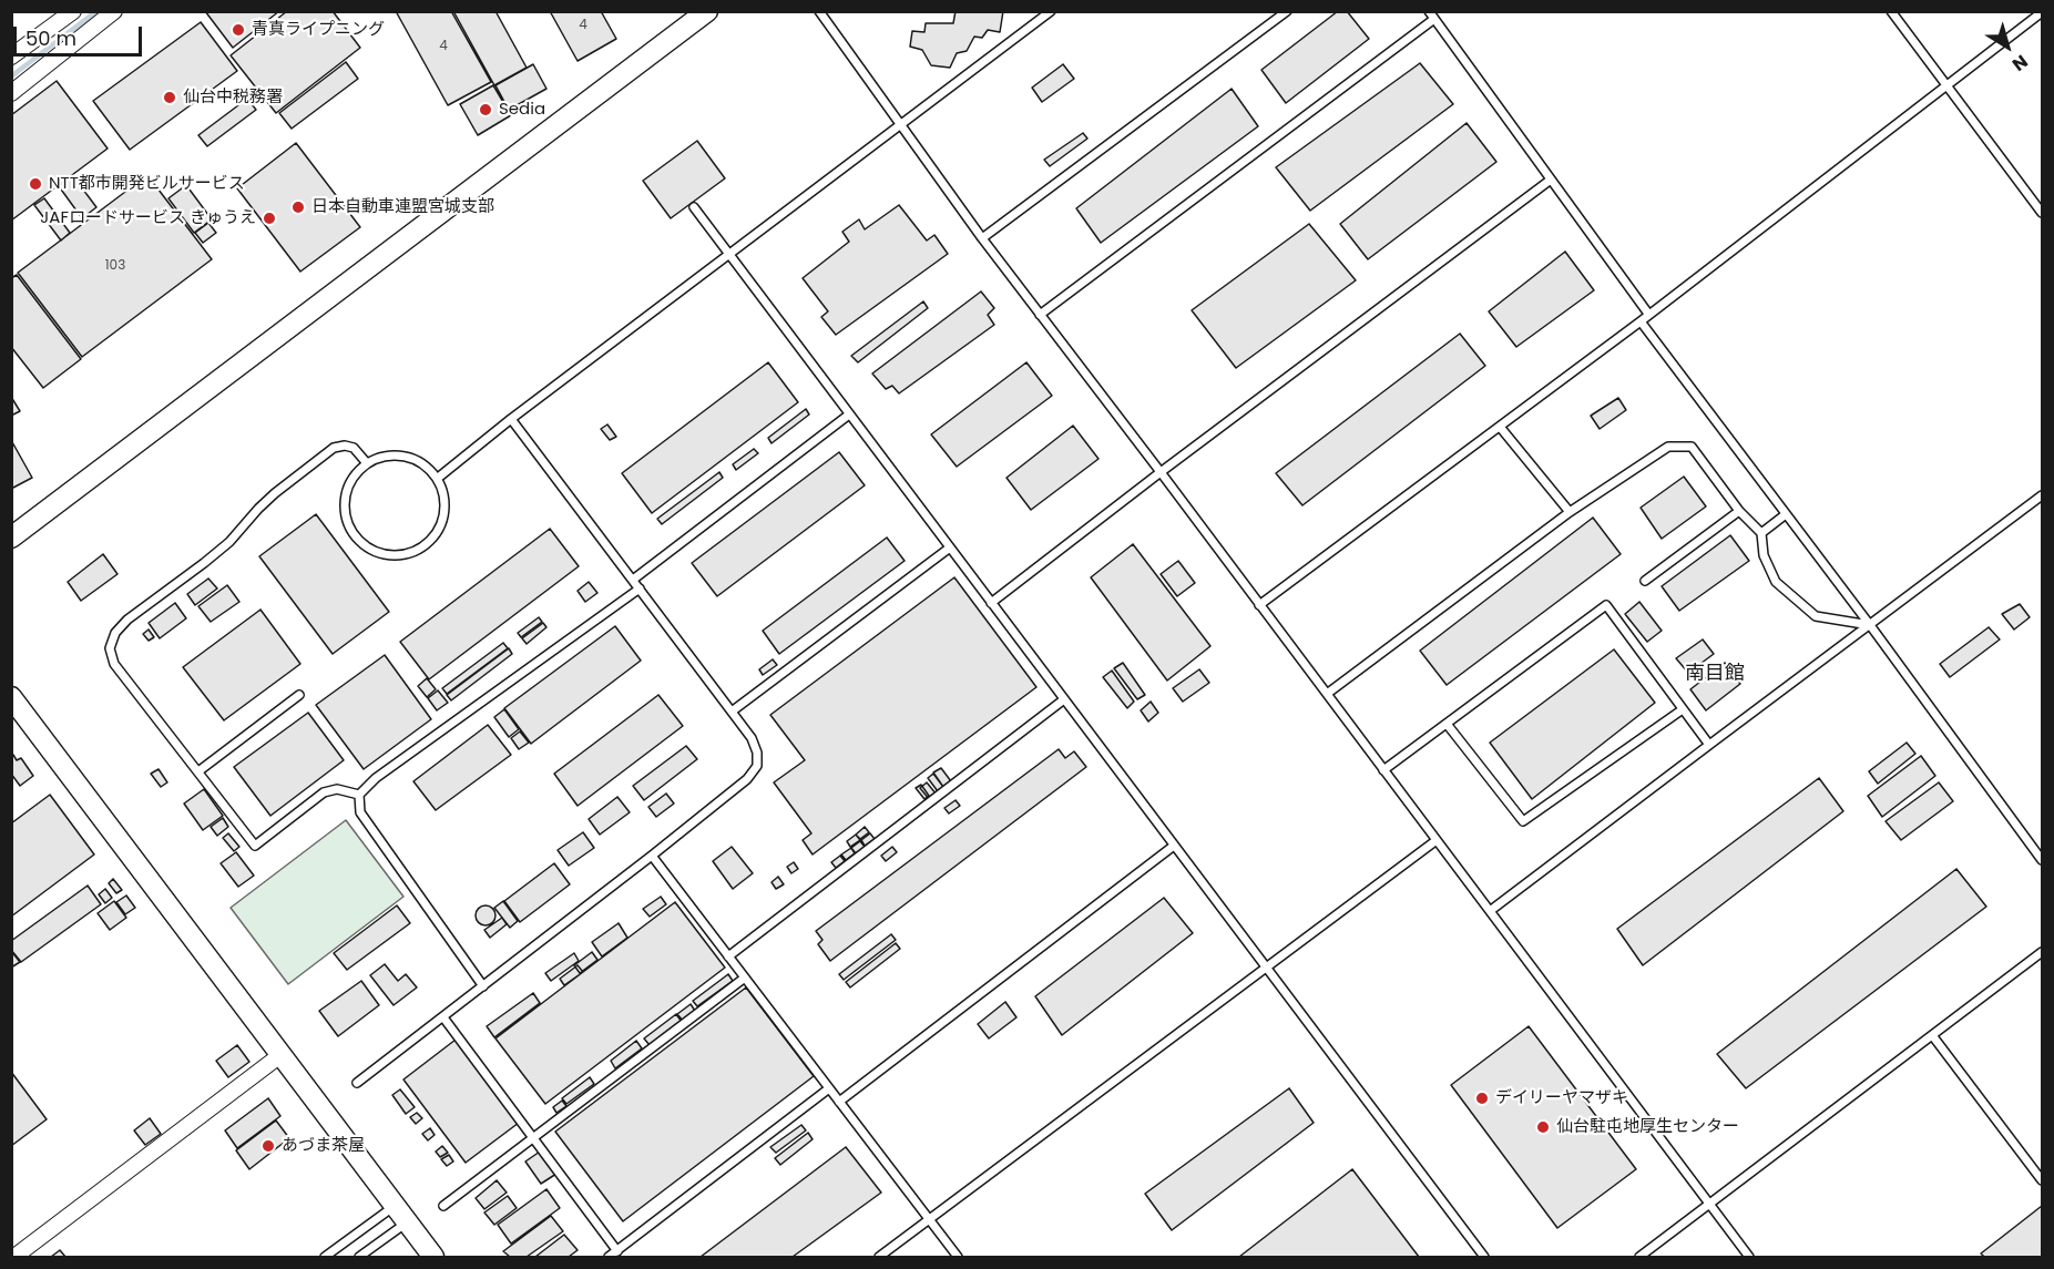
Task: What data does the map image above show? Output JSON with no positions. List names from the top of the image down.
{
  "districts": ["南目館"],
  "places": [
    "青真ライプニング",
    "仙台中税務署",
    "Sedia",
    "NTT都市開発ビルサービス",
    "日本自動車連盟宮城支部",
    "JAFロードサービス きゅうえ",
    "デイリーヤマザキ",
    "仙台駐屯地厚生センター",
    "あづま茶屋"
  ],
  "house_numbers": ["4", "4", "103"],
  "scale_bar": "50 m",
  "north": "bottom right"
}
